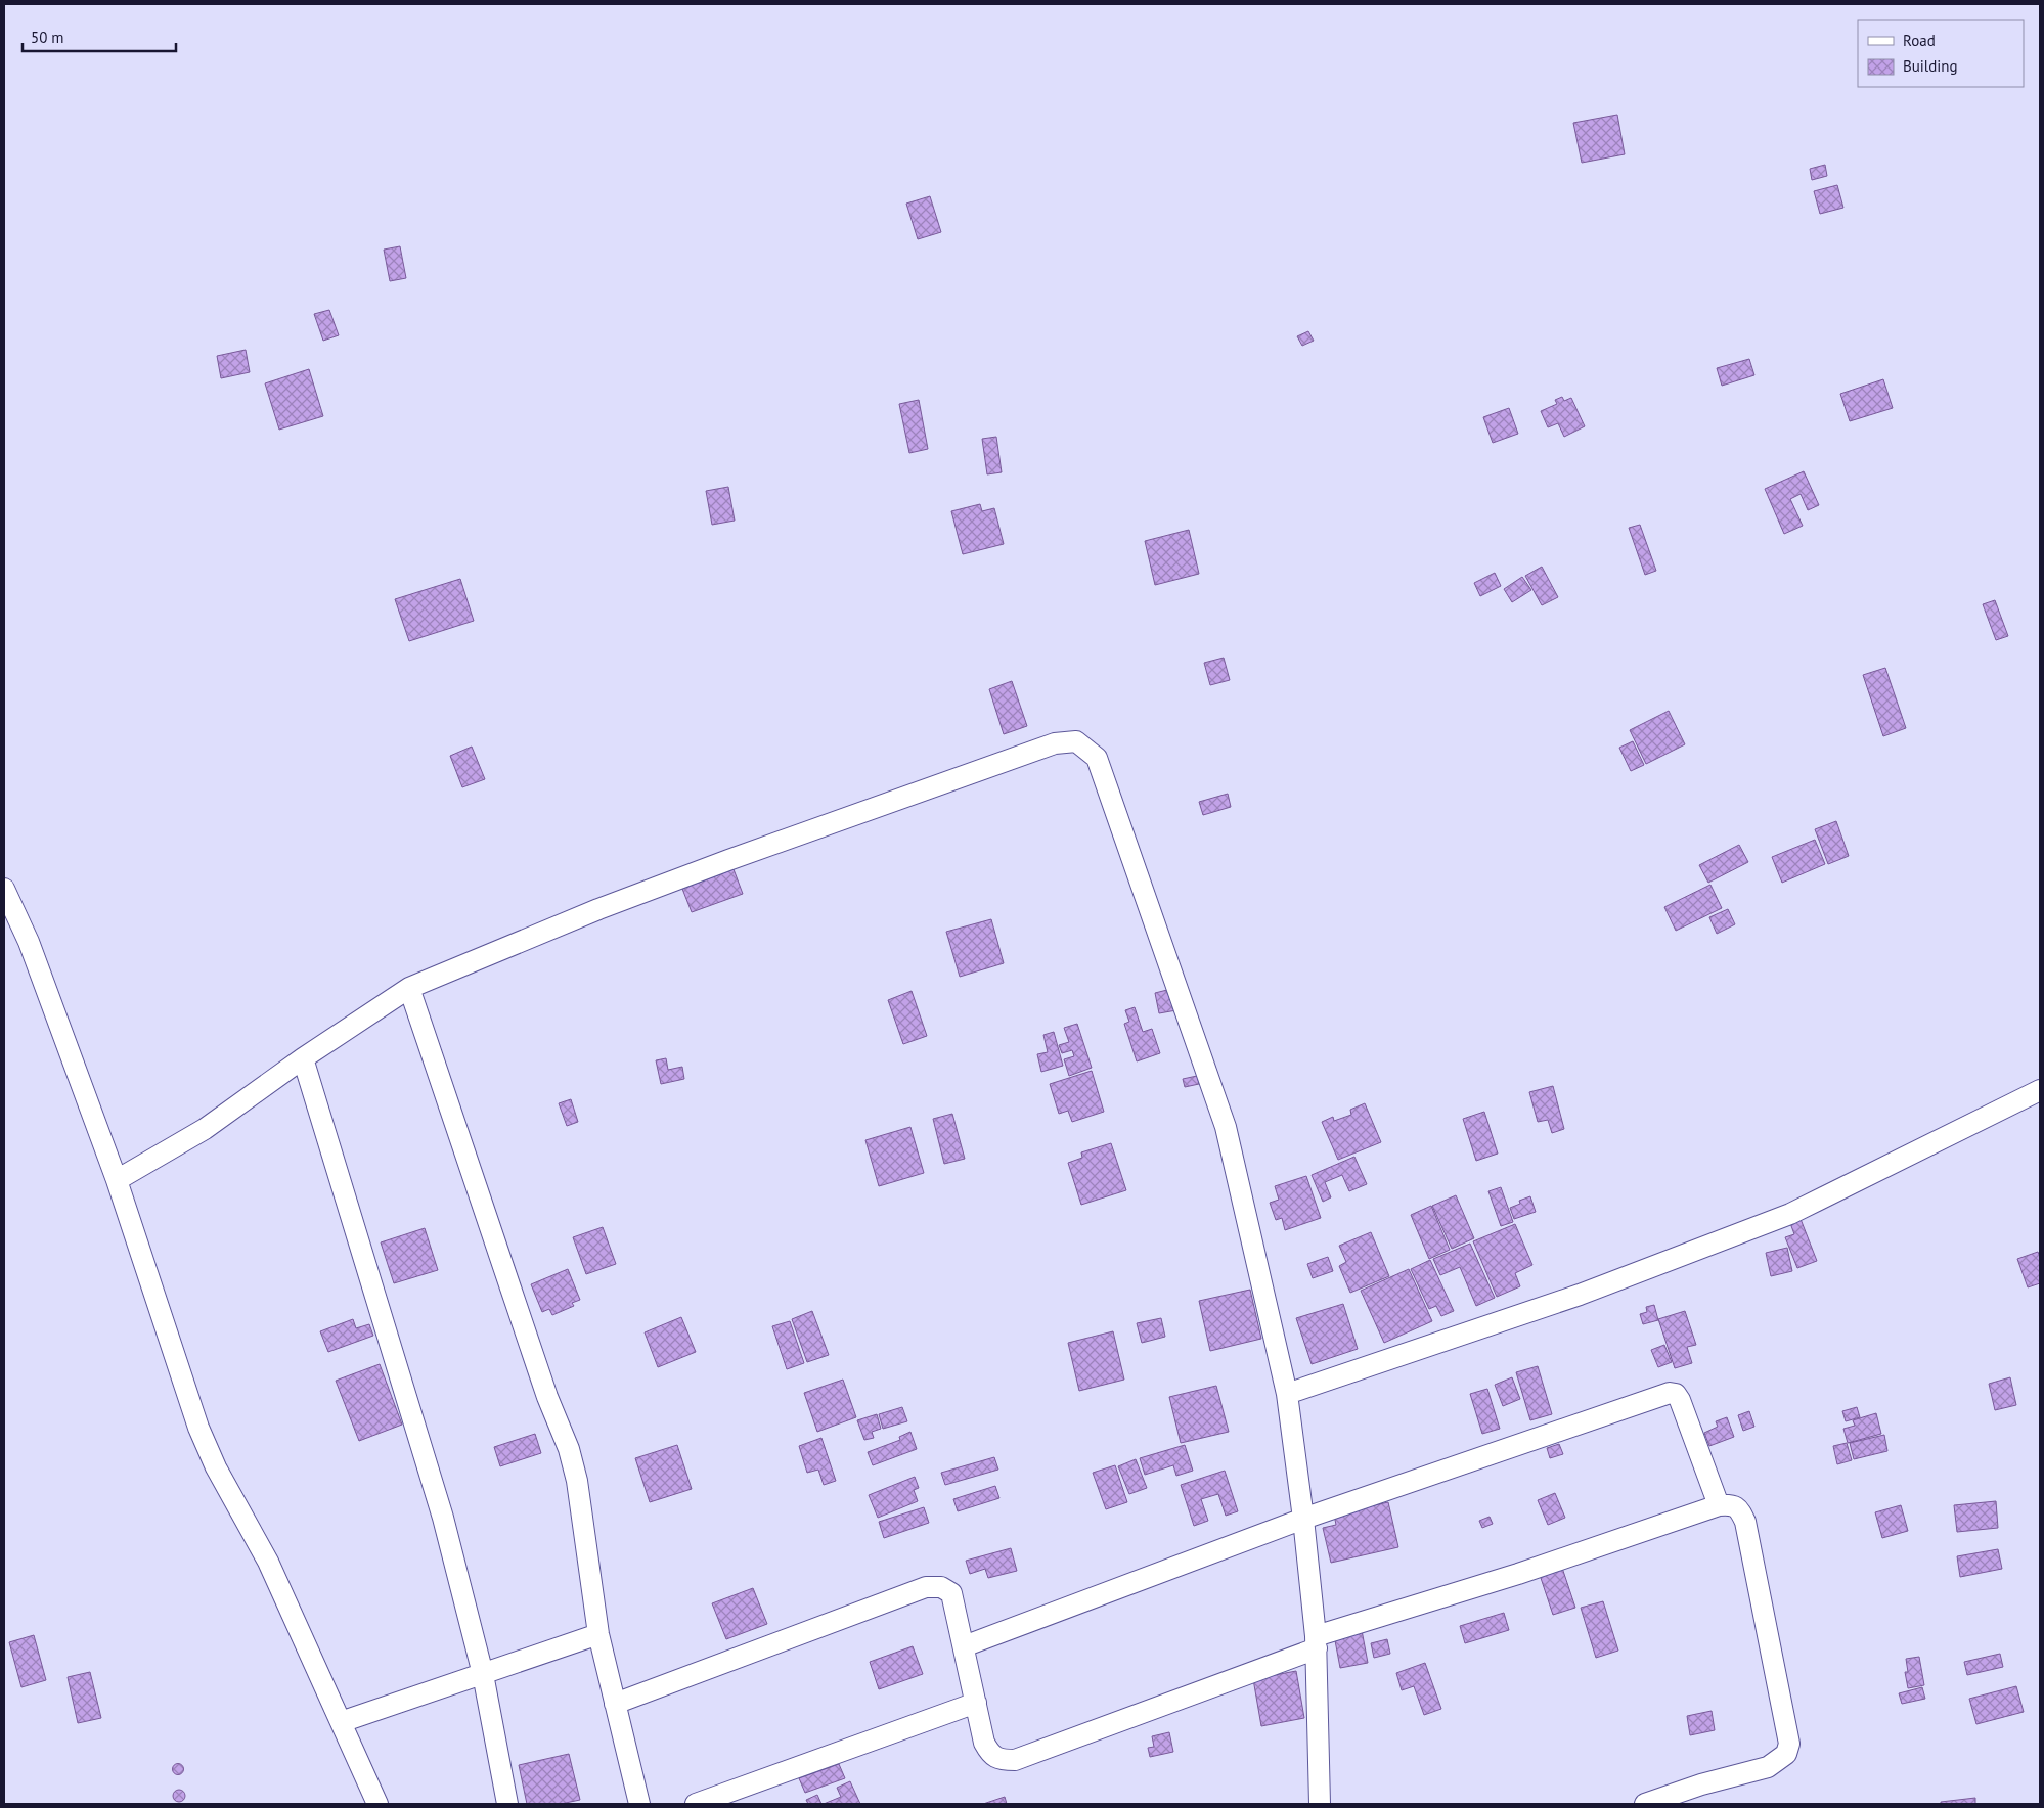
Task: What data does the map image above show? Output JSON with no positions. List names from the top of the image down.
{
  "legend": ["Road", "Building"],
  "scale_bar": "50 m"
}
